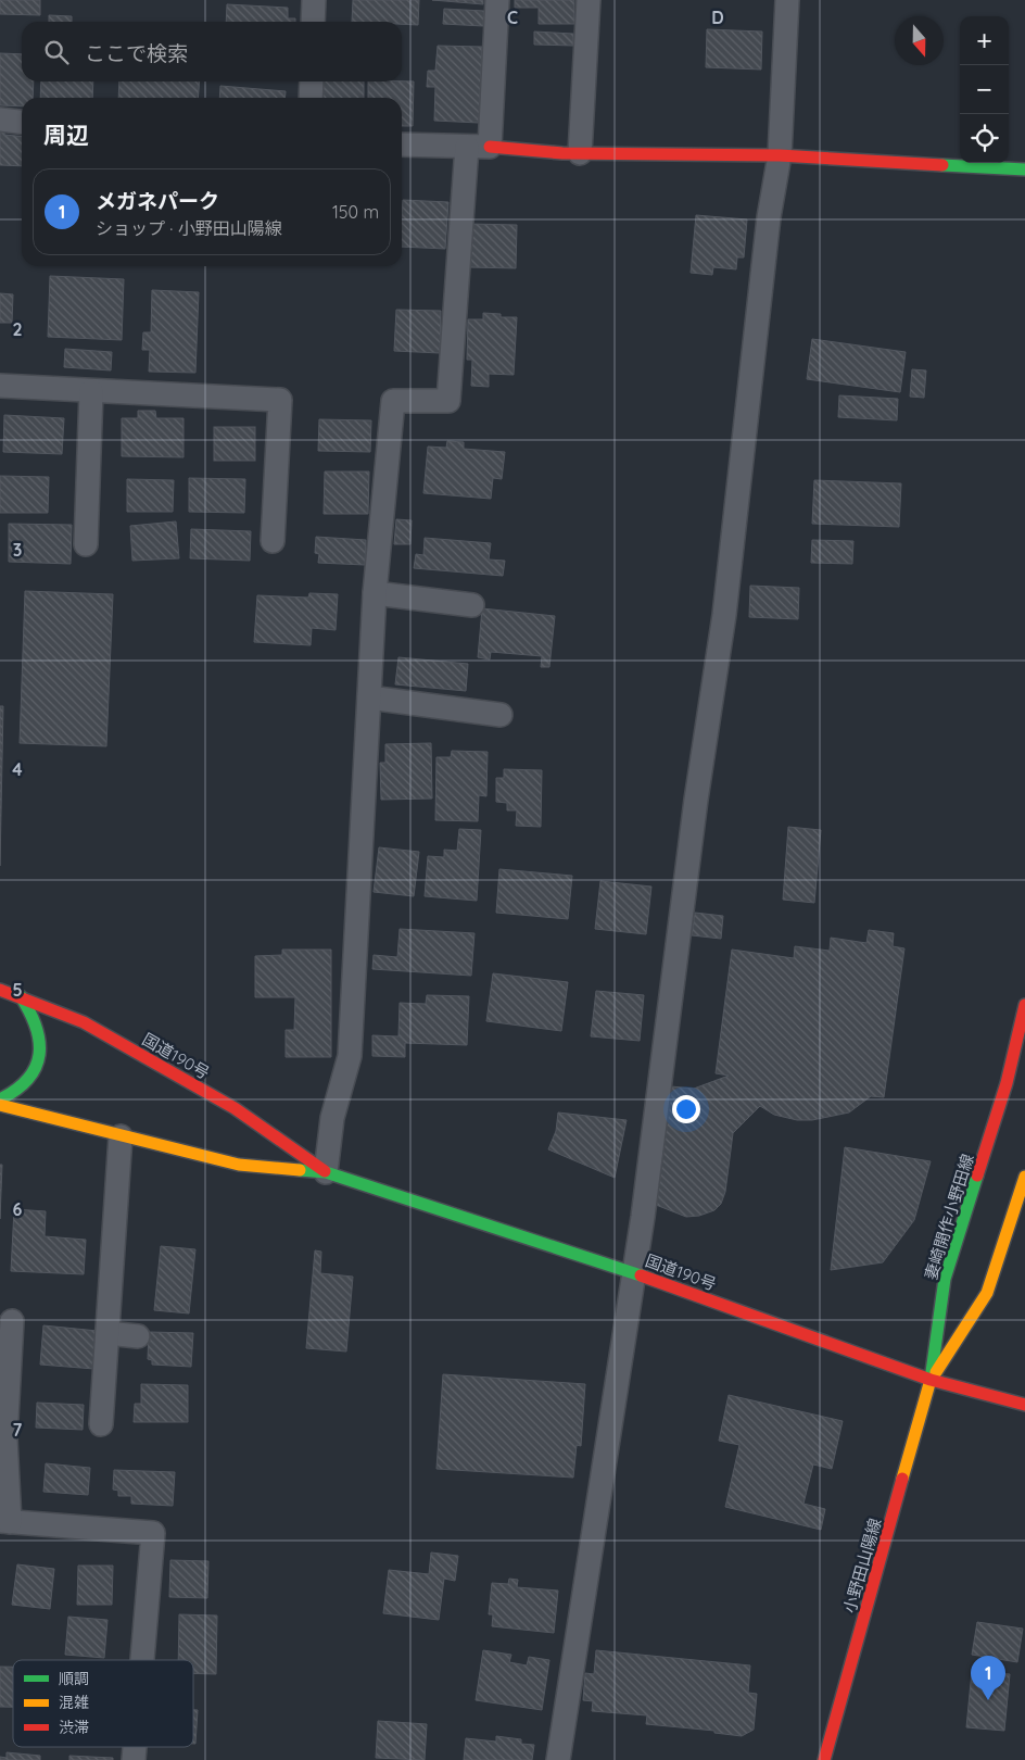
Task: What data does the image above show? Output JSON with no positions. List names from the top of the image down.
{
  "streets": {
    "main road": ["国道190号", "妻崎開作小野田線", "小野田山陽線"]
  },
  "crossings": [
    ["国道190号", "妻崎開作小野田線"],
    ["国道190号", "小野田山陽線"],
    ["妻崎開作小野田線", "小野田山陽線"]
  ],
  "legend": ["順調", "混雑", "渋滞"],
  "north": "bottom",
  "page": {
    "map_buttons": ["+", "−"],
    "search": "ここで検索",
    "heading": "周辺",
    "list": [
      {
        "mark": "1",
        "name": "メガネパーク",
        "note": "ショップ · 小野田山陽線",
        "value": "150 m"
      }
    ],
    "pins": "1"
  },
  "grid": {
    "columns": ["C", "D"],
    "rows": [
      "2",
      "3",
      "4",
      "5",
      "6",
      "7"
    ]
  }
}
